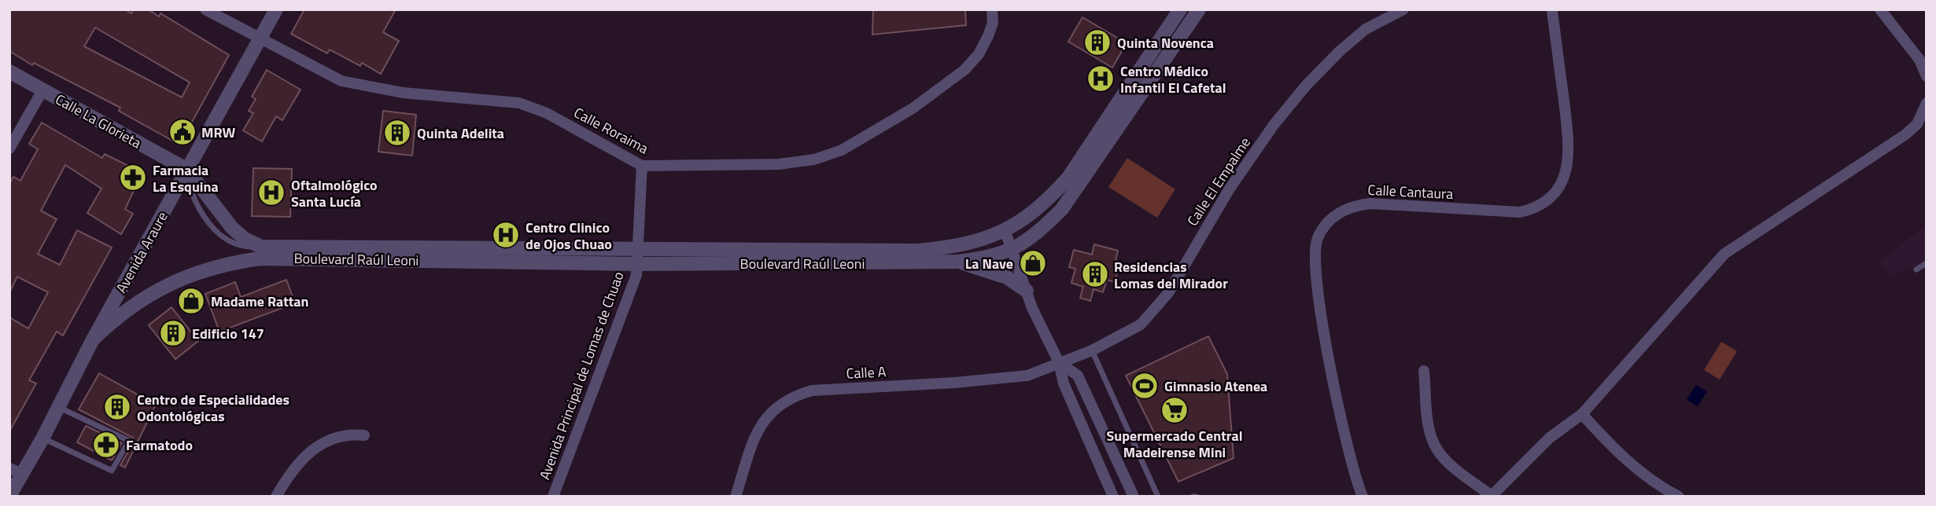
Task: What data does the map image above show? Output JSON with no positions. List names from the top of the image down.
{
  "streets": {
    "street": [
      "Calle La Glorieta",
      "Calle Roraima",
      "Calle El Empalme",
      "Calle Cantaura",
      "Avenida Araure",
      "Boulevard Raúl Leoni",
      "Calle A",
      "Avenida Principal de Lomas de Chuao"
    ]
  },
  "crossings": [
    ["Calle La Glorieta", "Avenida Araure"],
    ["Calle La Glorieta", "Boulevard Raúl Leoni"],
    ["Calle Roraima", "Avenida Araure"],
    ["Calle Roraima", "Avenida Principal de Lomas de Chuao"],
    ["Calle El Empalme", "Calle A"],
    ["Avenida Araure", "Boulevard Raúl Leoni"],
    ["Boulevard Raúl Leoni", "Avenida Principal de Lomas de Chuao"]
  ],
  "places": {
    "building": [
      "Quinta Novenca",
      "Quinta Adelita",
      "Residencias Lomas del Mirador",
      "Edificio 147",
      "Centro de Especialidades Odontológicas"
    ],
    "hospital": ["Centro Médico Infantil El Cafetal", "Oftalmológico Santa Lucía", "Centro Clinico de Ojos Chuao"],
    "public building": ["MRW"],
    "pharmacy": ["Farmacia La Esquina", "Farmatodo"],
    "shop": ["La Nave", "Madame Rattan"],
    "sports": ["Gimnasio Atenea"],
    "supermarket": ["Supermercado Central Madeirense Mini"]
  }
}
